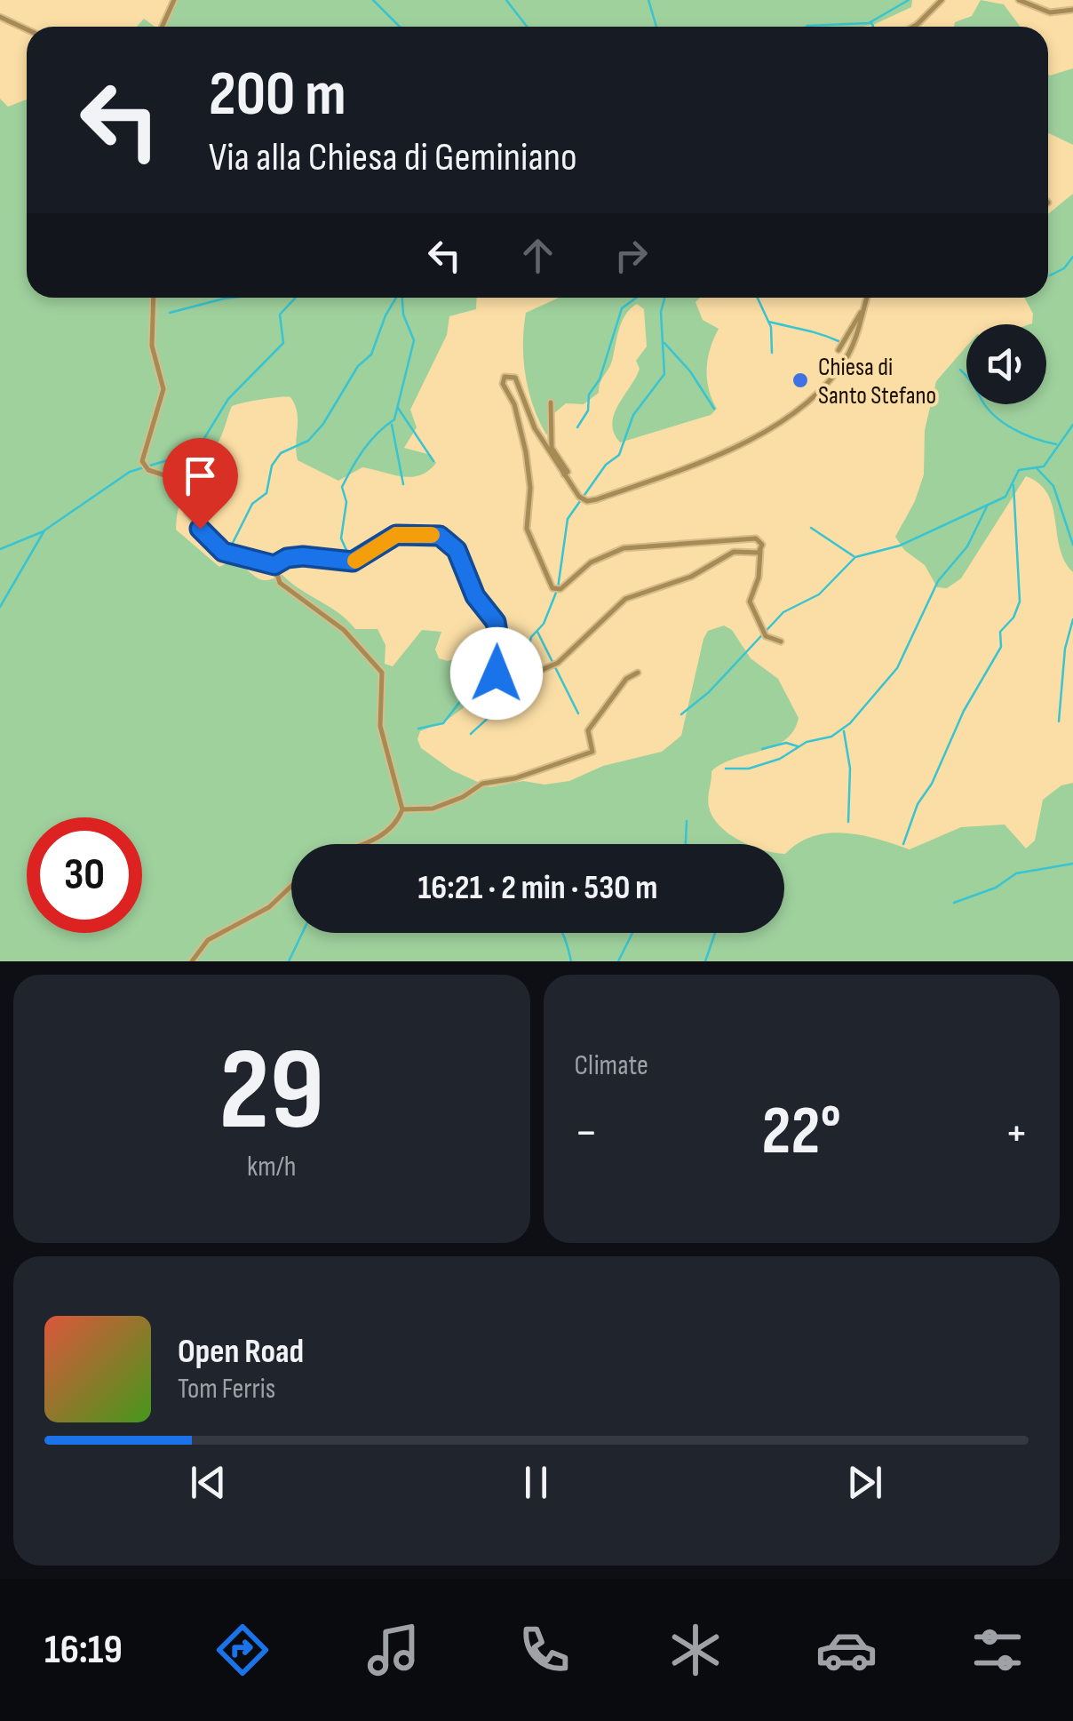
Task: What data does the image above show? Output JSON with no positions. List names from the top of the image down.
{
  "places": ["Chiesa di Santo Stefano"],
  "page": {
    "turn": ["200 m", "Via alla Chiesa di Geminiano"],
    "limit": "30",
    "trip": "16:21 · 2 min · 530 m",
    "tile": [
      ["29", "km/h"],
      "Climate"
    ],
    "heat": ["−", "22°", "+"],
    "song": ["Open Road", "Tom Ferris"],
    "tabs": "16:19"
  }
}
